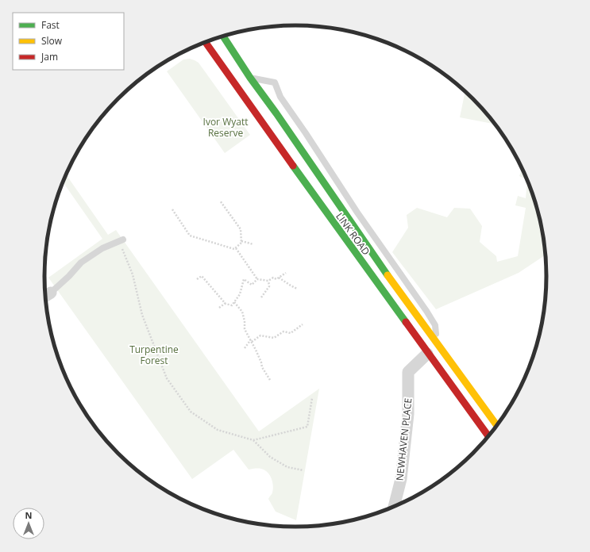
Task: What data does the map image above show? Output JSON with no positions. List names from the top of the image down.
{
  "streets": {
    "main road": ["LINK ROAD"],
    "street": ["NEWHAVEN PLACE"]
  },
  "crossings": [
    ["LINK ROAD", "NEWHAVEN PLACE"]
  ],
  "parks": ["Ivor Wyatt Reserve", "Turpentine Forest"],
  "legend": ["Fast", "Slow", "Jam"],
  "north": "top"
}
